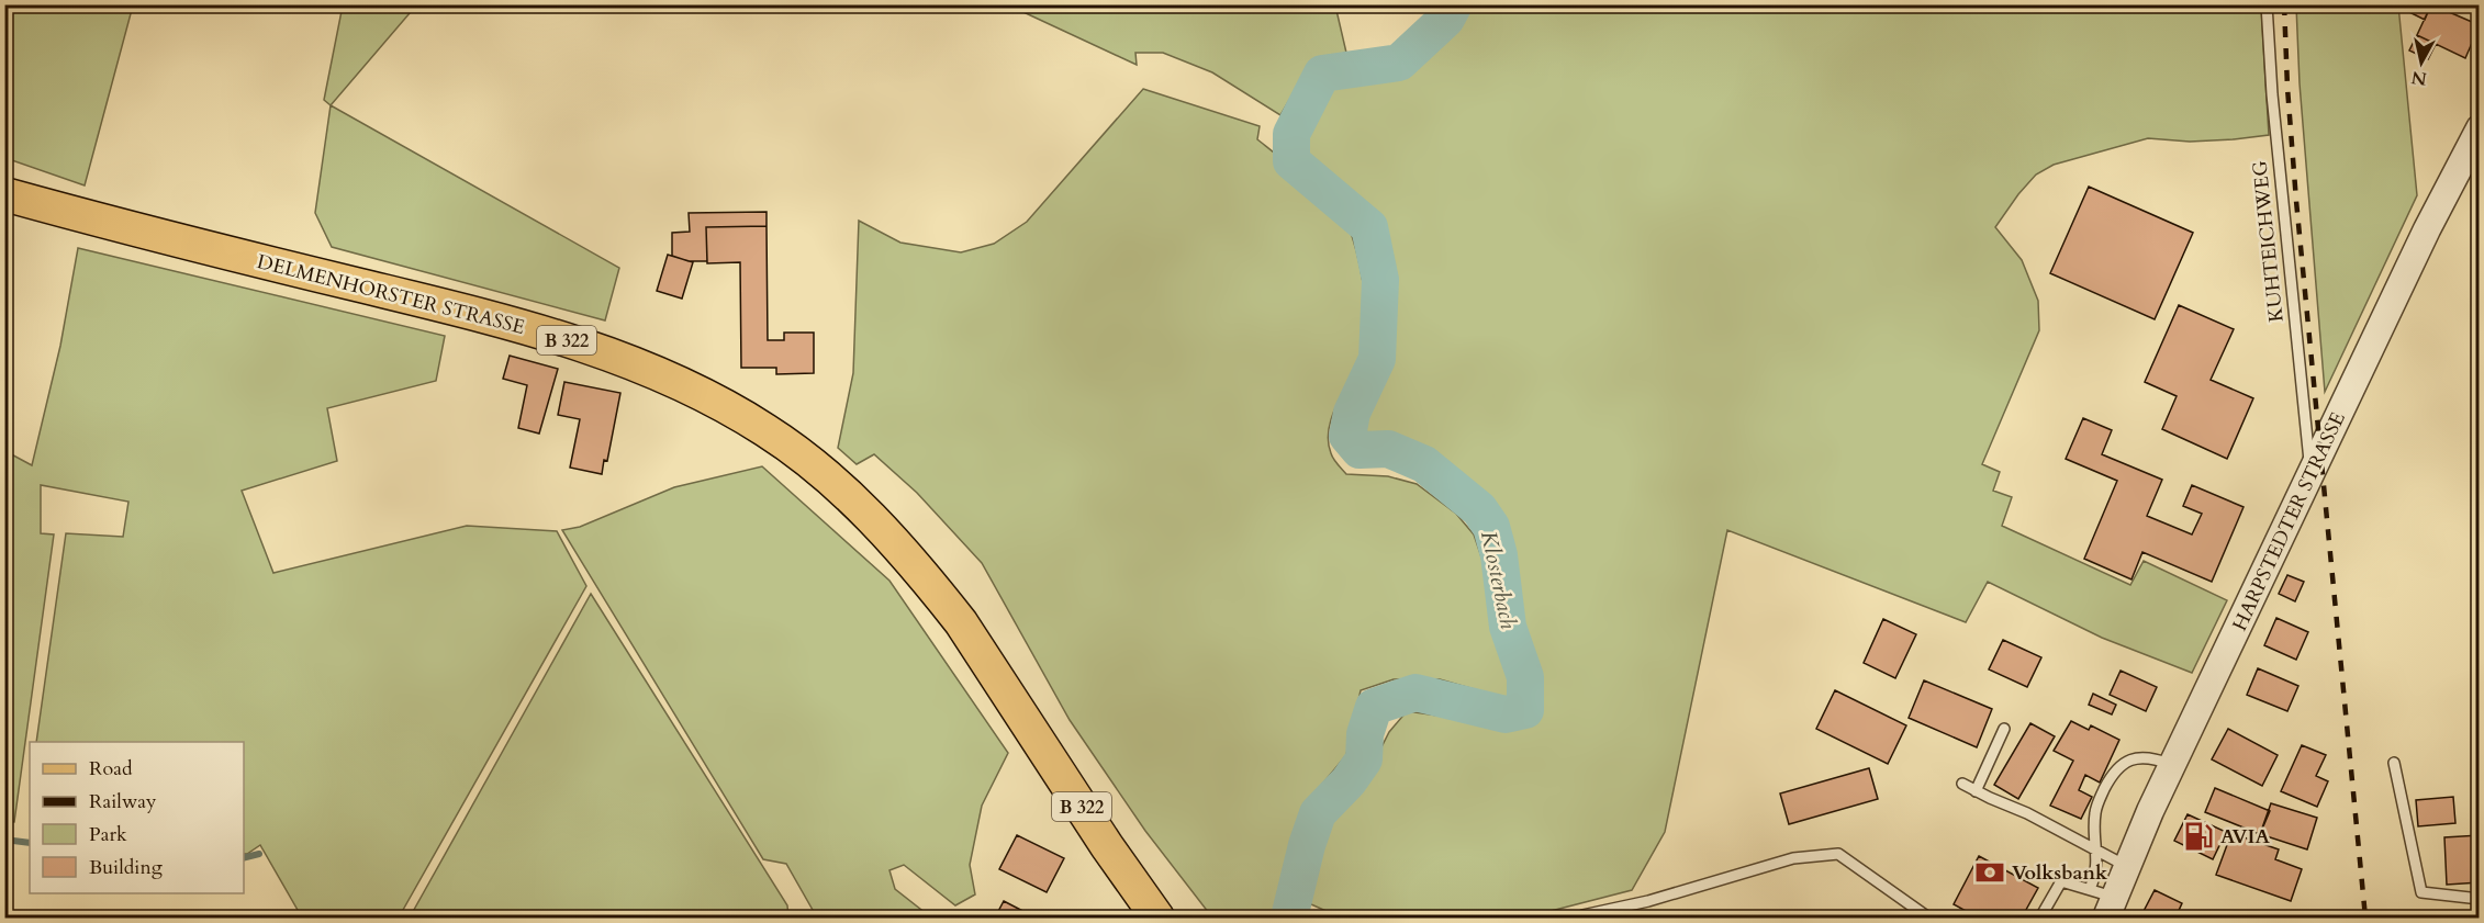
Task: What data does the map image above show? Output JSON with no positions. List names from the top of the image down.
{
  "streets": {
    "main road": ["DELMENHORSTER STRASSE", "B 322"],
    "street": ["HARPSTEDTER STRASSE"],
    "lane": ["KUHTEICHWEG"]
  },
  "crossings": [
    ["KUHTEICHWEG", "HARPSTEDTER STRASSE"]
  ],
  "water": ["Klosterbach"],
  "places": {
    "fuel station": ["AVIA"],
    "bank": ["Volksbank"]
  },
  "legend": [
    "Road",
    "Railway",
    "Park",
    "Building"
  ],
  "north": "bottom"
}
